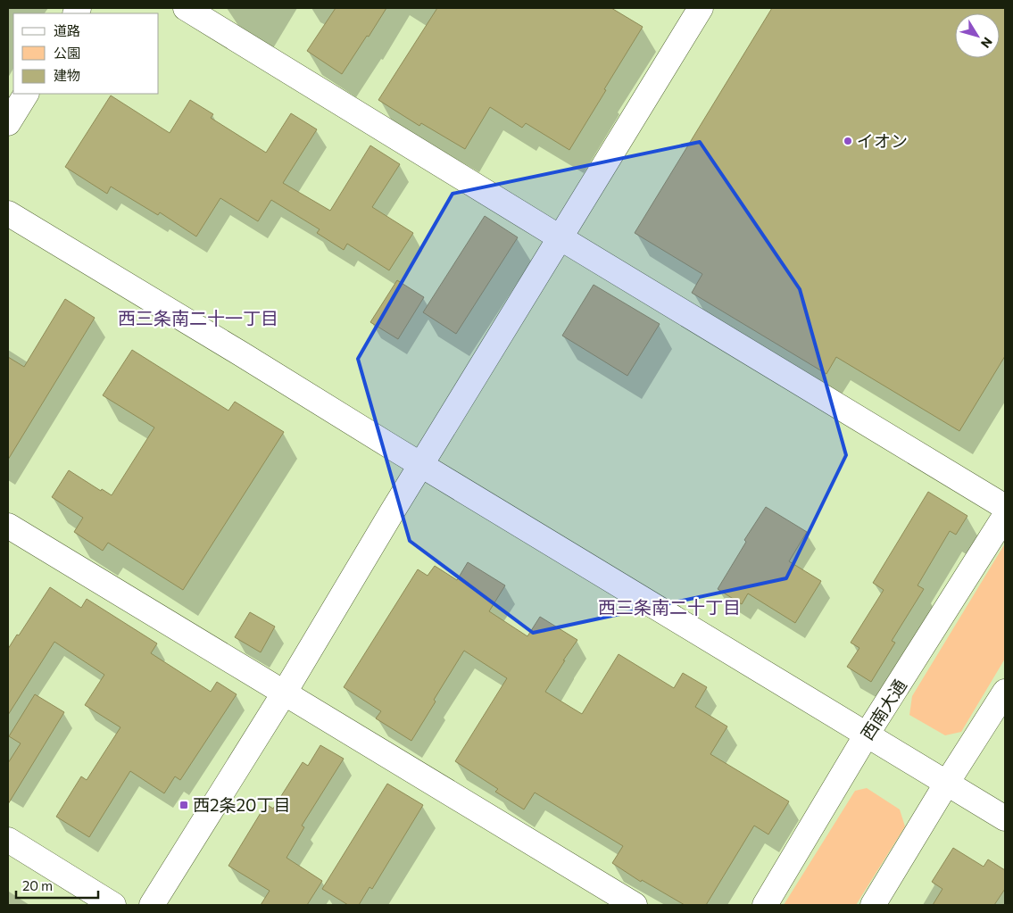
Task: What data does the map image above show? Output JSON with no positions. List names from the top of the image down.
{
  "streets": {
    "street": ["西南大通"]
  },
  "districts": ["西三条南二十一丁目", "西三条南二十丁目"],
  "places": {
    "other": ["イオン"],
    "transit": ["西2条20丁目"]
  },
  "legend": ["道路", "公園", "建物"],
  "scale_bar": "20 m",
  "north": "bottom right"
}
